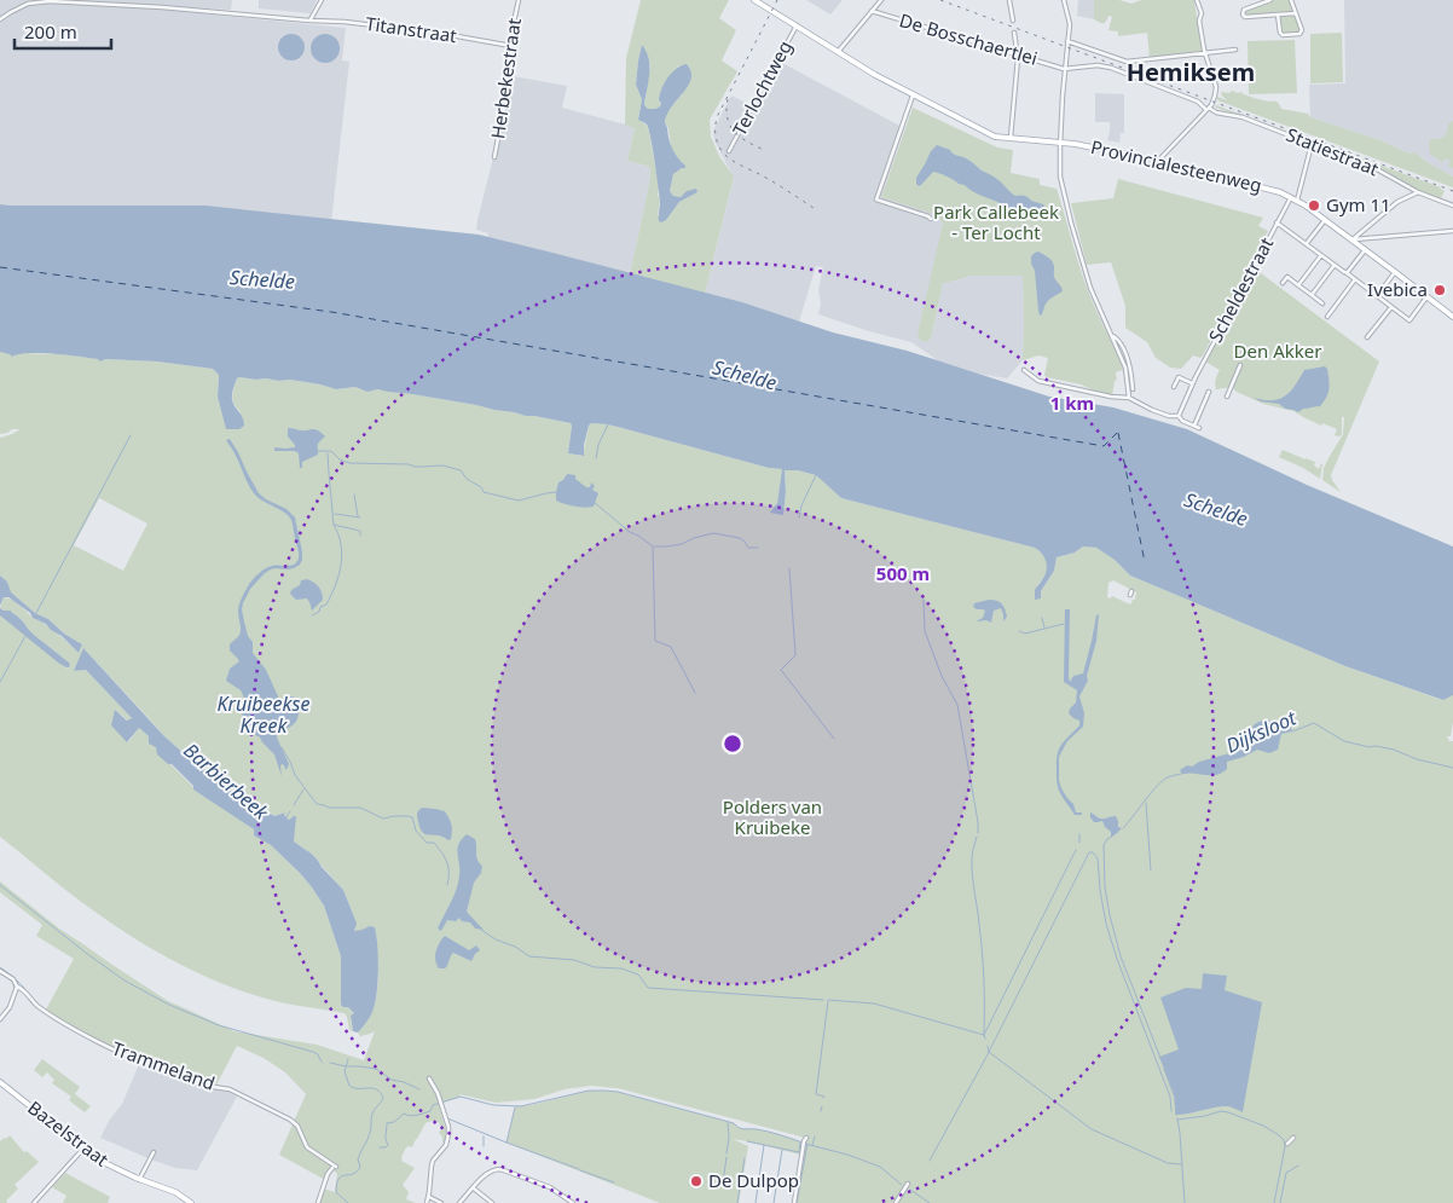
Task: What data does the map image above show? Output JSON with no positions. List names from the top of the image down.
{
  "streets": {
    "main road": ["Provincialesteenweg", "Bazelstraat"],
    "street": [
      "Titanstraat",
      "De Bosschaertlei",
      "Herbekestraat",
      "Terlochtweg",
      "Statiestraat",
      "Scheldestraat",
      "Trammeland"
    ]
  },
  "crossings": [
    ["Titanstraat", "Herbekestraat"],
    ["De Bosschaertlei", "Statiestraat"],
    ["Terlochtweg", "Provincialesteenweg"],
    ["Provincialesteenweg", "Scheldestraat"]
  ],
  "districts": ["Hemiksem"],
  "water": [
    "Schelde",
    "Kruibeekse Kreek",
    "Dijksloot",
    "Barbierbeek"
  ],
  "parks": ["Park Callebeek - Ter Locht", "Den Akker", "Polders van Kruibeke"],
  "places": ["Gym 11", "Ivebica", "De Dulpop"],
  "scale_bar": "200 m",
  "rings": ["1 km", "500 m"]
}
